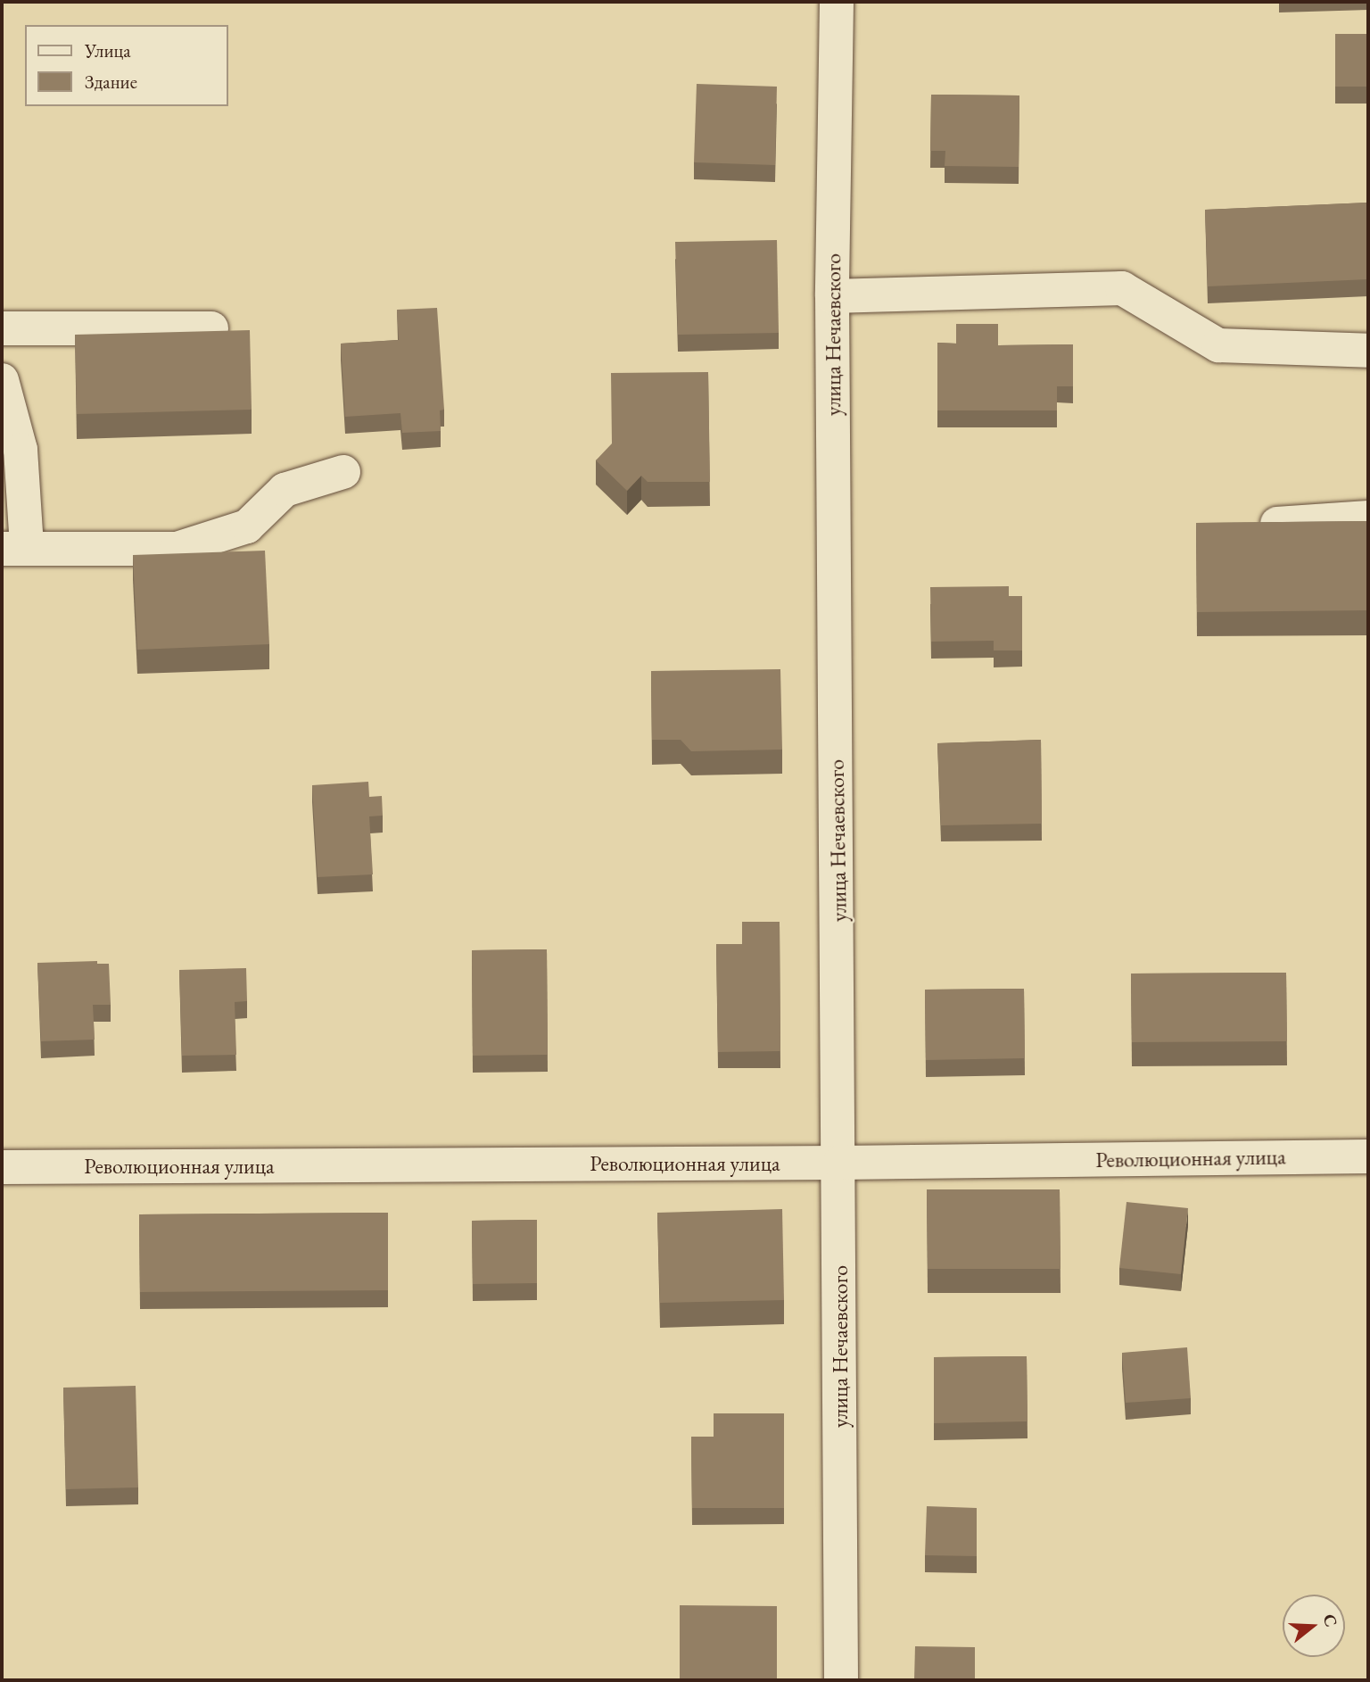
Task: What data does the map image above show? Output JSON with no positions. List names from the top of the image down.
{
  "streets": {
    "street": ["улица Нечаевского", "Революционная улица"]
  },
  "crossings": [
    ["улица Нечаевского", "Революционная улица"]
  ],
  "legend": ["Улица", "Здание"],
  "north": "right"
}
